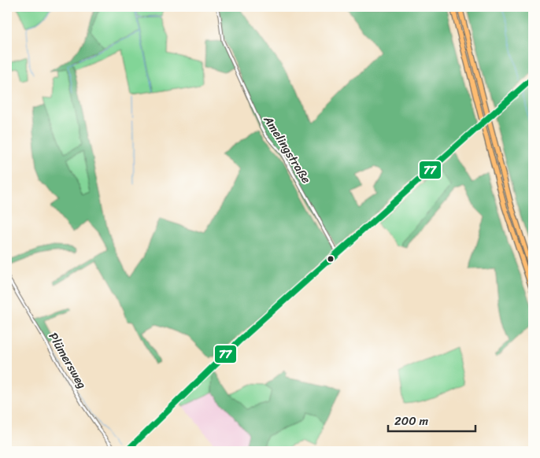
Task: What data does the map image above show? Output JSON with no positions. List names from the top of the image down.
{
  "streets": {
    "street": ["Amelingstraße", "Plümersweg"]
  },
  "lines": ["transit line 77"],
  "scale_bar": "200 m"
}
